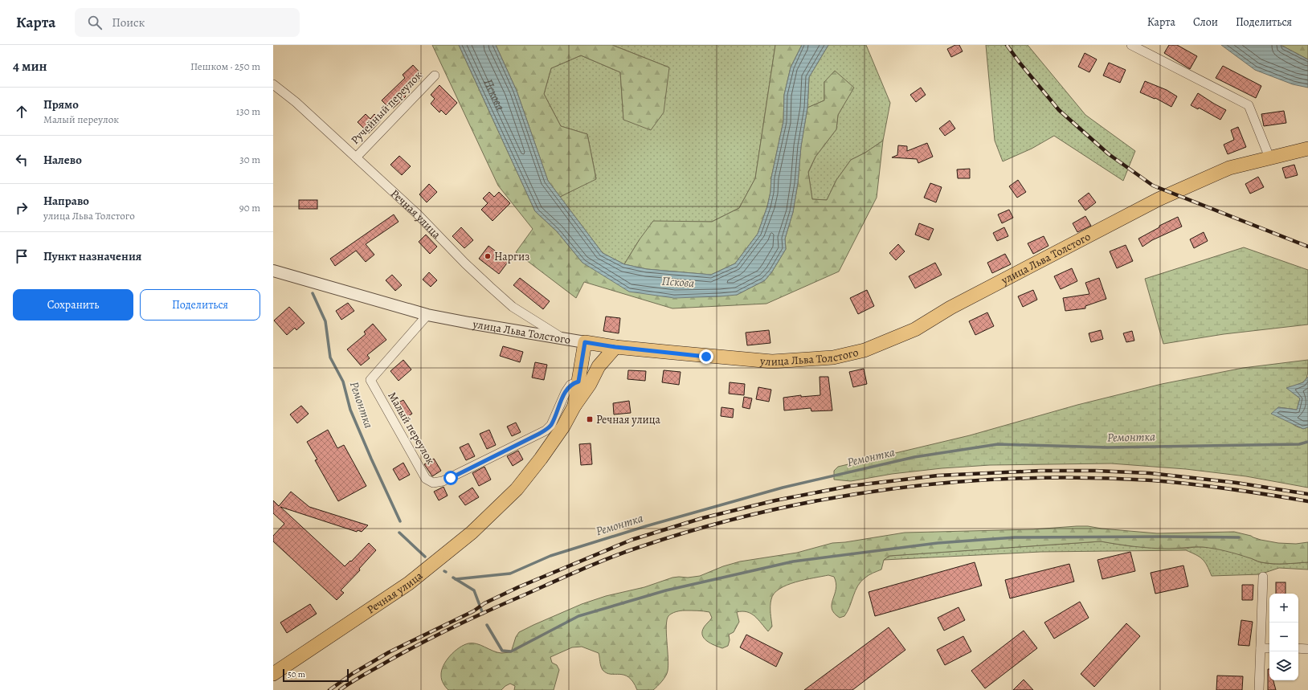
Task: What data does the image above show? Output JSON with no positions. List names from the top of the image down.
{
  "streets": {
    "main road": ["Речная улица", "улица Льва Толстого"],
    "street": ["Ручейный переулок", "Малый переулок"]
  },
  "crossings": [
    ["Ручейный переулок", "Речная улица"],
    ["Речная улица", "улица Льва Толстого"],
    ["улица Льва Толстого", "Малый переулок"]
  ],
  "water": ["Пскова", "Ремонтка"],
  "places": {
    "other": ["Наргиз"],
    "transit": ["Речная улица"]
  },
  "scale_bar": "50 m",
  "page": {
    "header": "Карта",
    "search": "Поиск",
    "nav": ["Карта", "Слои", "Поделиться"],
    "heading": ["4 мин", "Пешком · 250 m"],
    "list": [
      ["Прямо", "Малый переулок", "130 m"],
      ["Налево", "30 m"],
      ["Направо", "улица Льва Толстого", "90 m"],
      "Пункт назначения"
    ],
    "buttons": ["Сохранить", "Поделиться"],
    "map_buttons": ["+", "−"],
    "scale": "50 m"
  }
}
